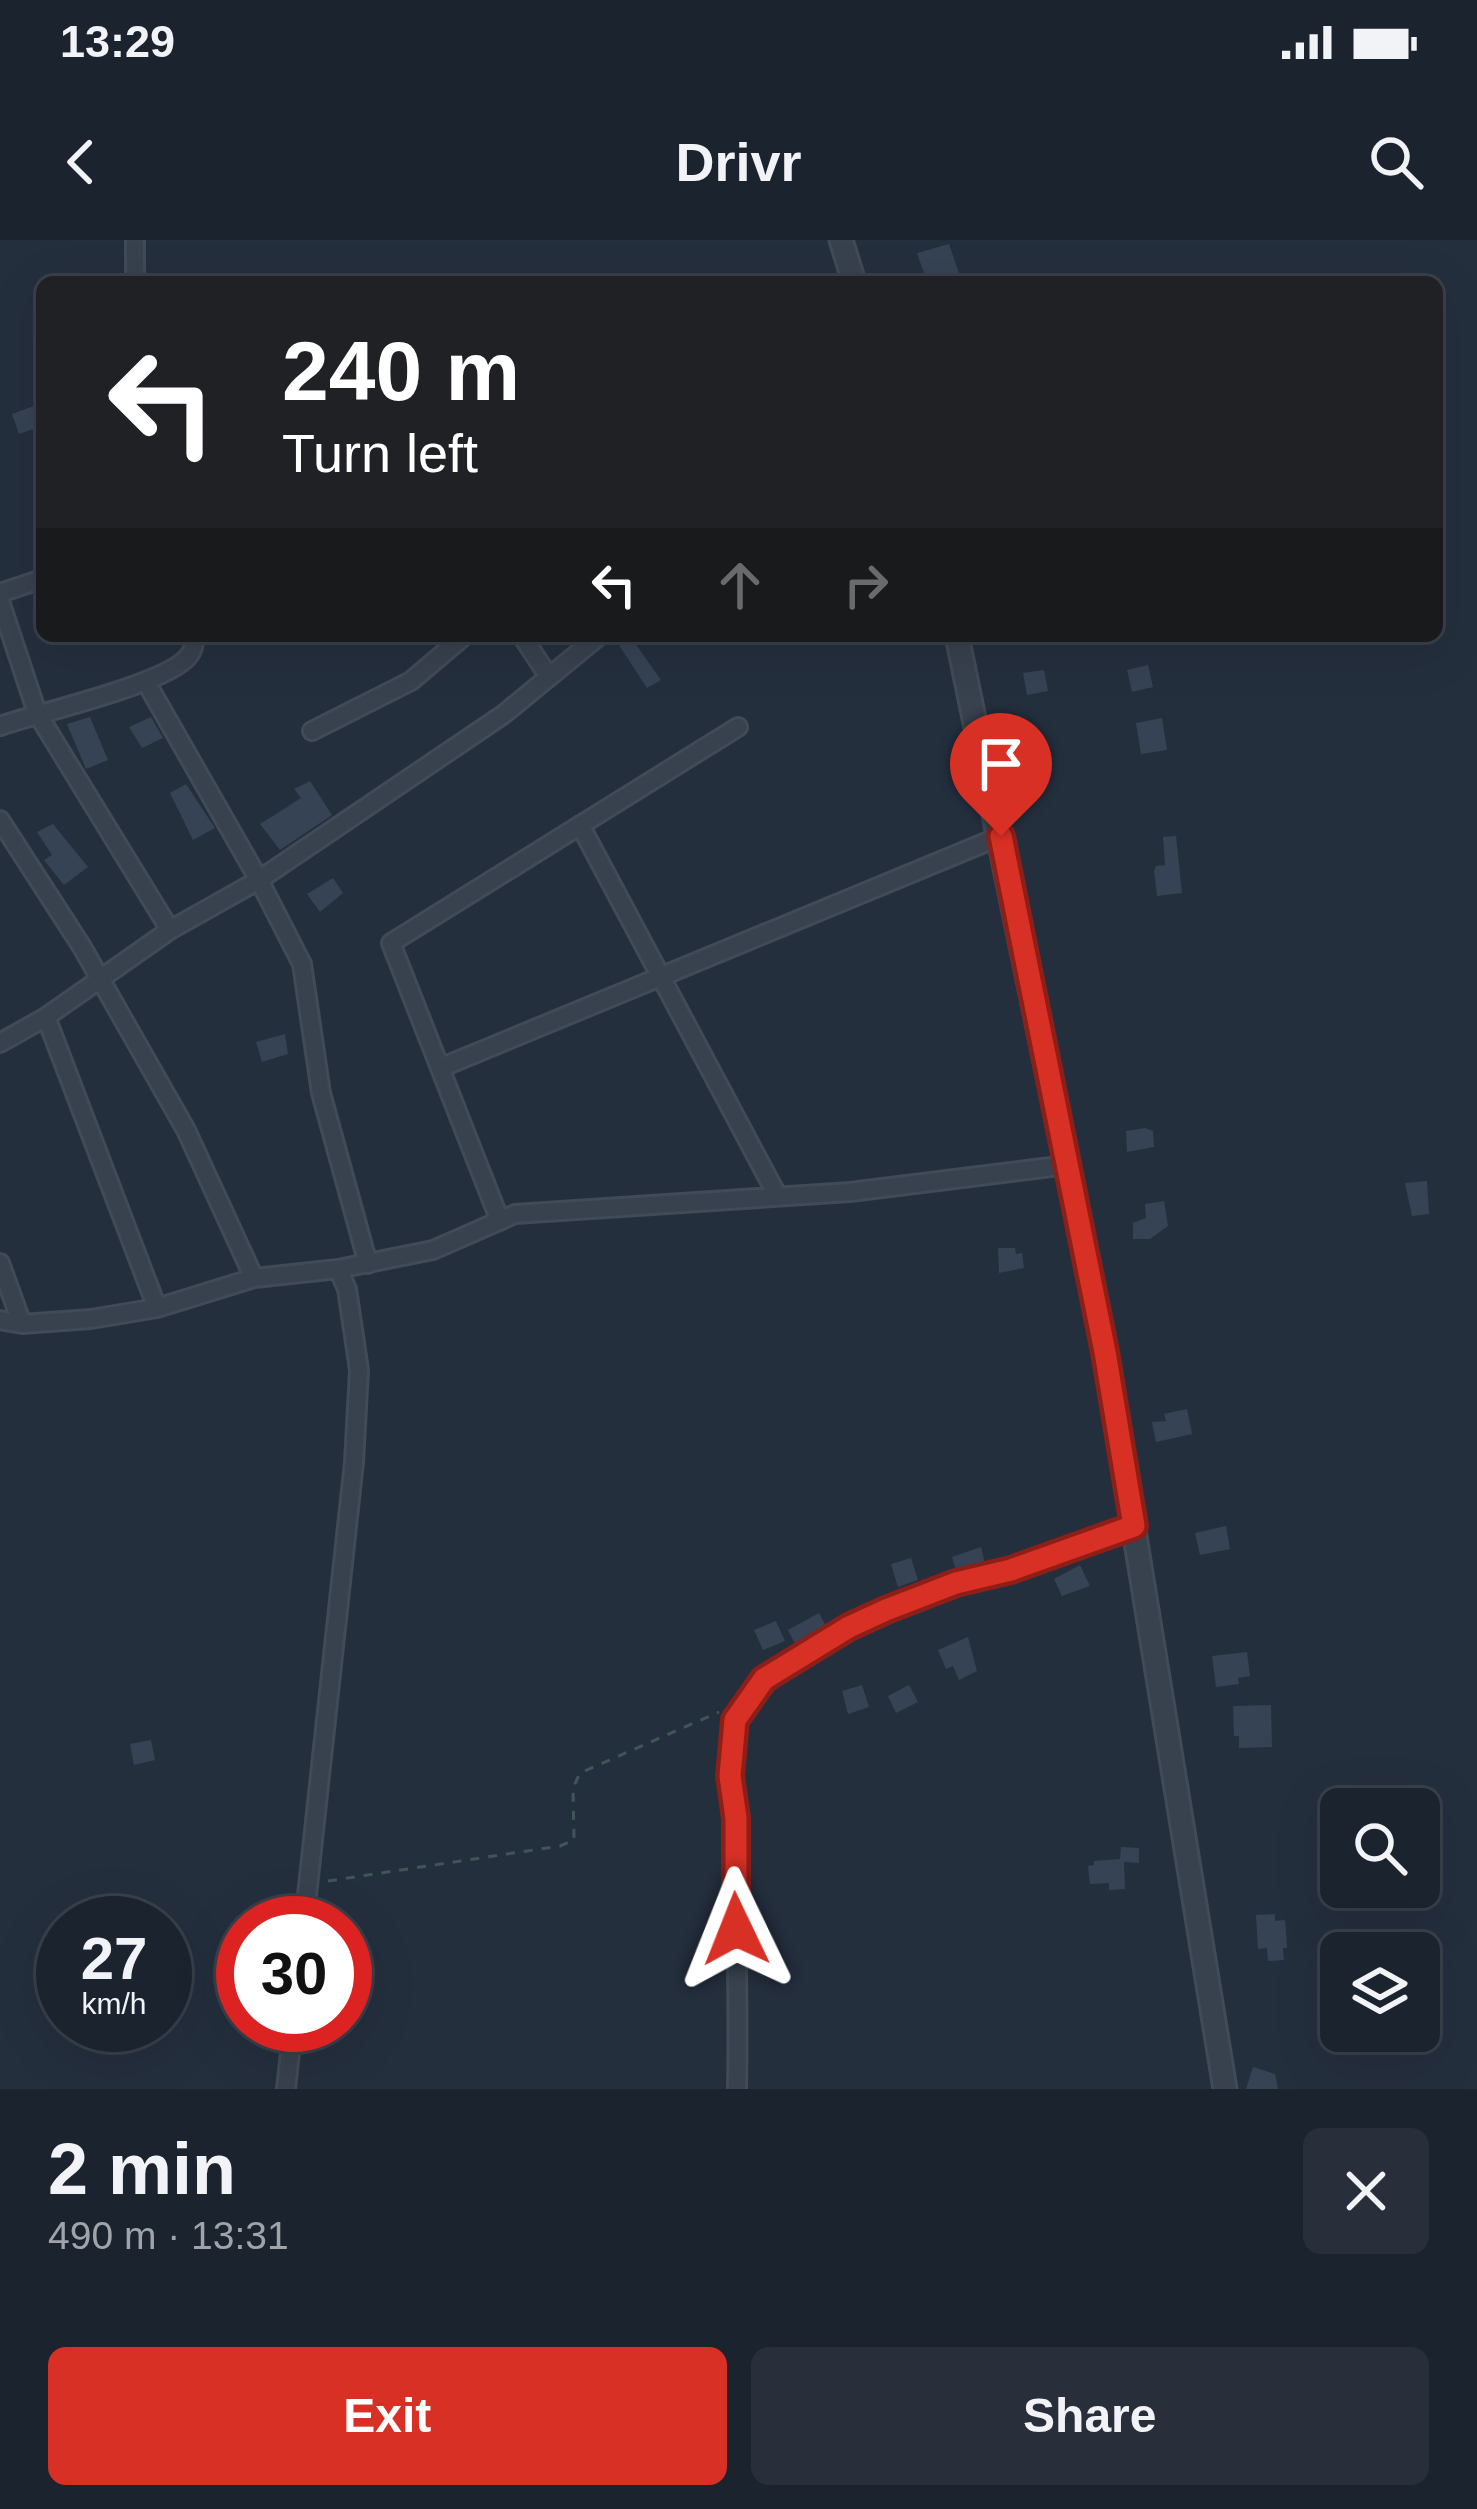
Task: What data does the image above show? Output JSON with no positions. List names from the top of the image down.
{
  "page": {
    "status": "13:29",
    "header": "Drivr",
    "turn": ["240 m", "Turn left"],
    "speed": "27 km/h",
    "limit": "30",
    "heading": ["2 min", "490 m · 13:31"],
    "buttons": ["Exit", "Share"]
  }
}
